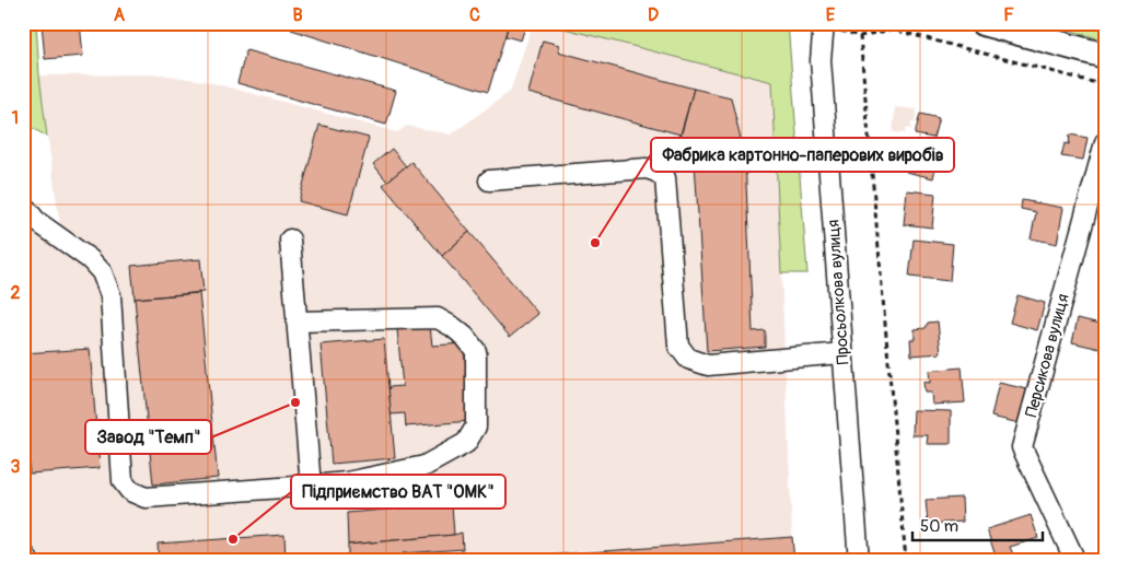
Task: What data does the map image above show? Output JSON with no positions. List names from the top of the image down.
{
  "streets": {
    "street": ["Просьолкова вулиця", "Персикова вулиця"]
  },
  "places": ["Фабрика картонно-паперових виробів", "Завод \"Темп\"", "Підприємство ВАТ \"ОМК\""],
  "scale_bar": "50 m",
  "grid": {
    "columns": [
      "A",
      "B",
      "C",
      "D",
      "E",
      "F"
    ],
    "rows": ["1", "2", "3"]
  }
}
